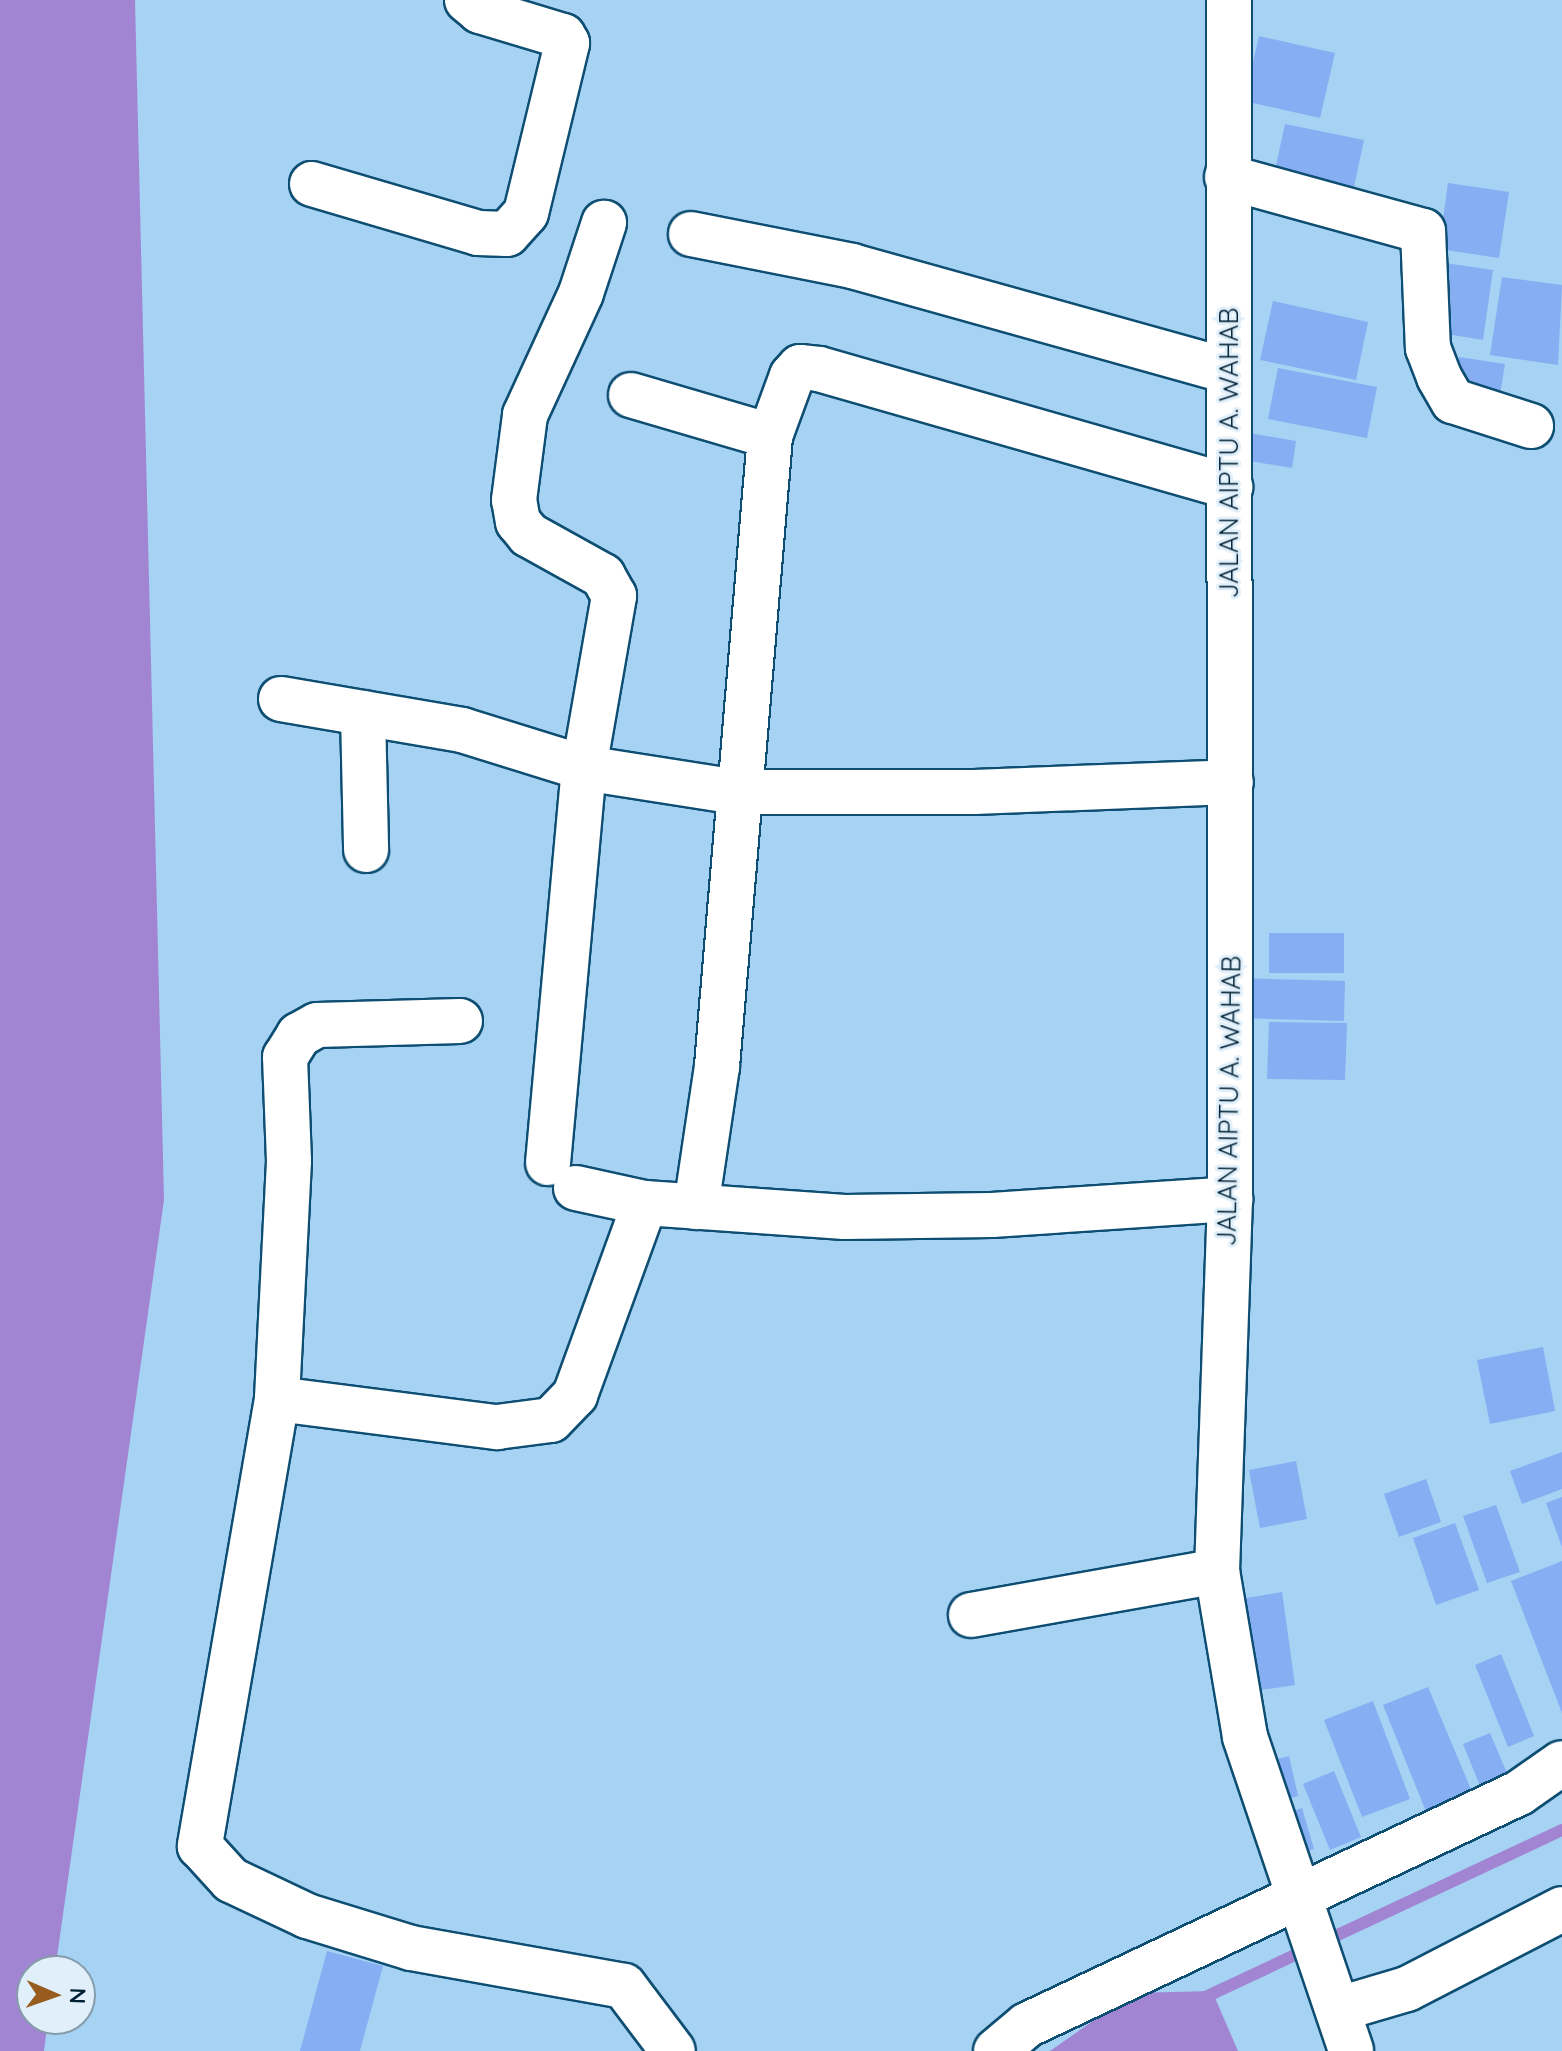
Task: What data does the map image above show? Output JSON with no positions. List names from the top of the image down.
{
  "streets": {
    "street": ["JALAN AIPTU A. WAHAB"]
  },
  "north": "right"
}
